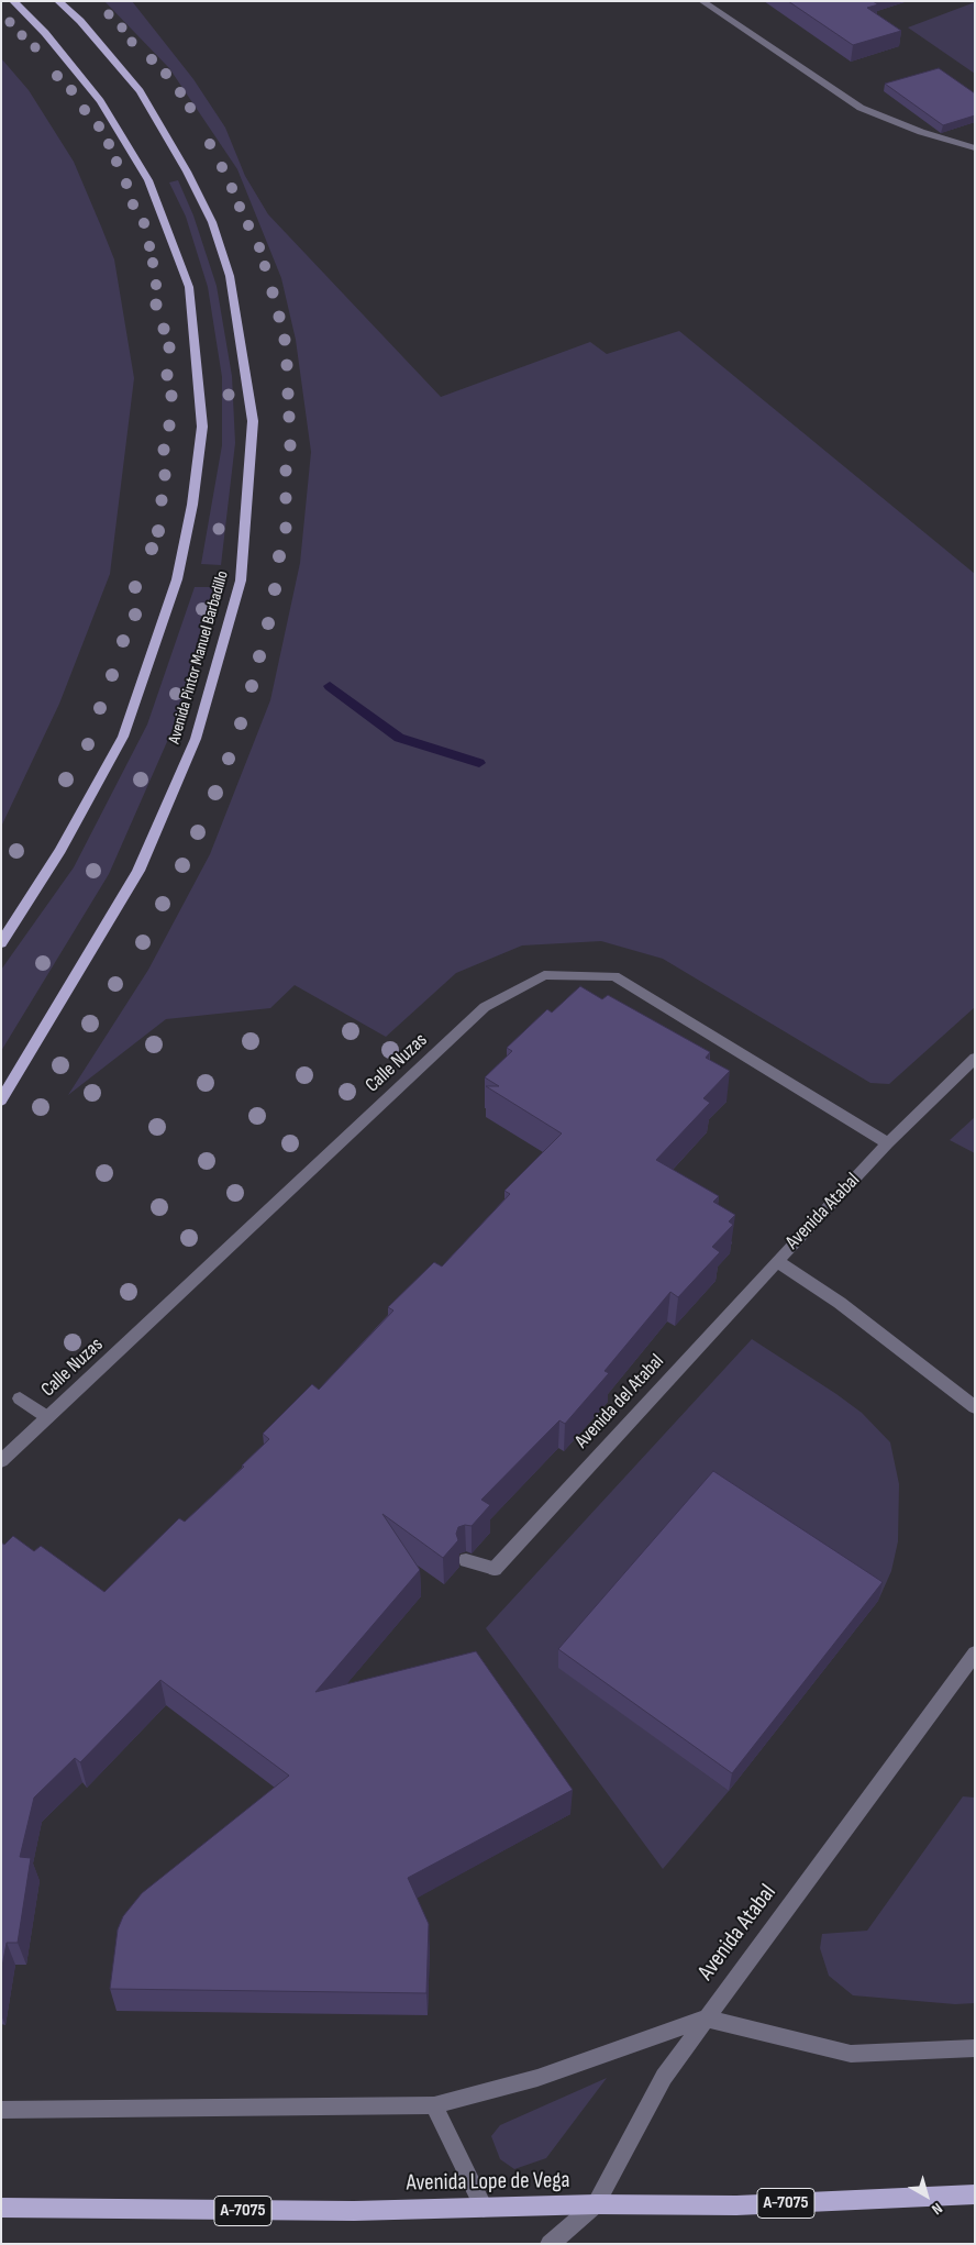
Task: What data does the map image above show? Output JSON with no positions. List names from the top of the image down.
{
  "streets": {
    "main road": ["Avenida Pintor Manuel Barbadillo", "Avenida Lope de Vega", "A-7075"],
    "street": ["Calle Nuzas", "Avenida Atabal", "Avenida del Atabal"]
  },
  "crossings": [
    ["Calle Nuzas", "Avenida Atabal"],
    ["Avenida Atabal", "Avenida del Atabal"],
    ["Avenida Atabal", "Avenida Lope de Vega"]
  ],
  "north": "bottom right"
}
